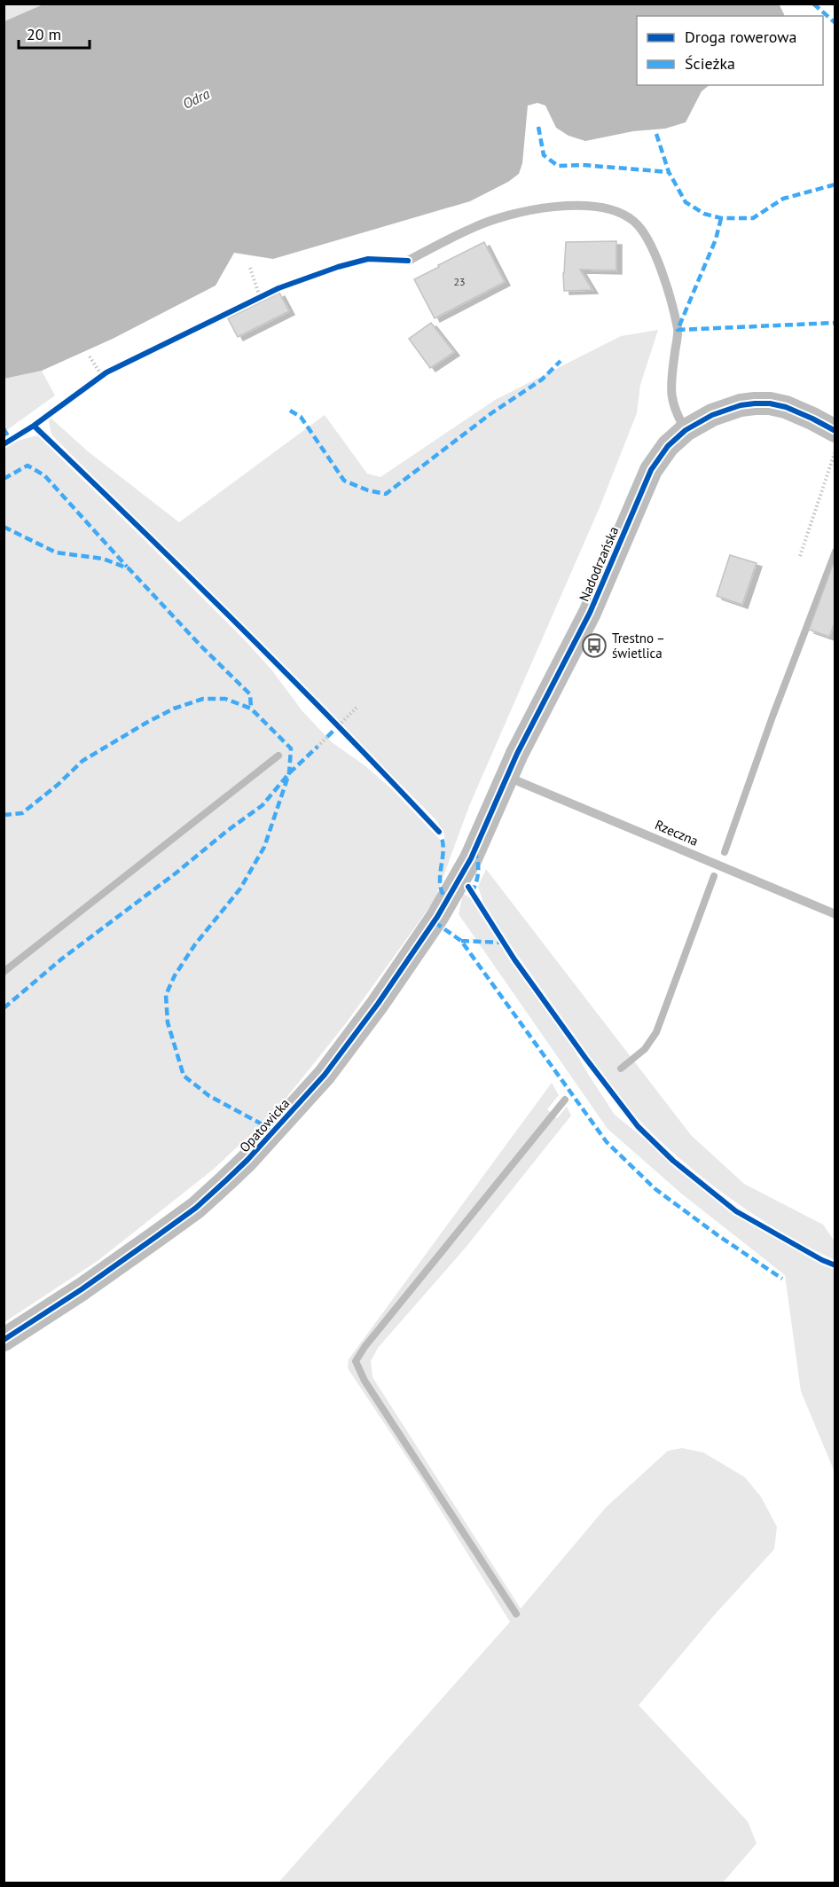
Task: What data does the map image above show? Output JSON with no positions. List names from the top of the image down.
{
  "streets": {
    "street": ["Nadodrzańska", "Opatowicka"],
    "lane": ["Rzeczna"]
  },
  "crossings": [
    ["Nadodrzańska", "Rzeczna"],
    ["Nadodrzańska", "Opatowicka"]
  ],
  "water": ["Odra"],
  "places": {
    "bus stop": ["Trestno – świetlica"]
  },
  "house_numbers": ["23"],
  "legend": ["Droga rowerowa", "Ścieżka"],
  "scale_bar": "20 m"
}
